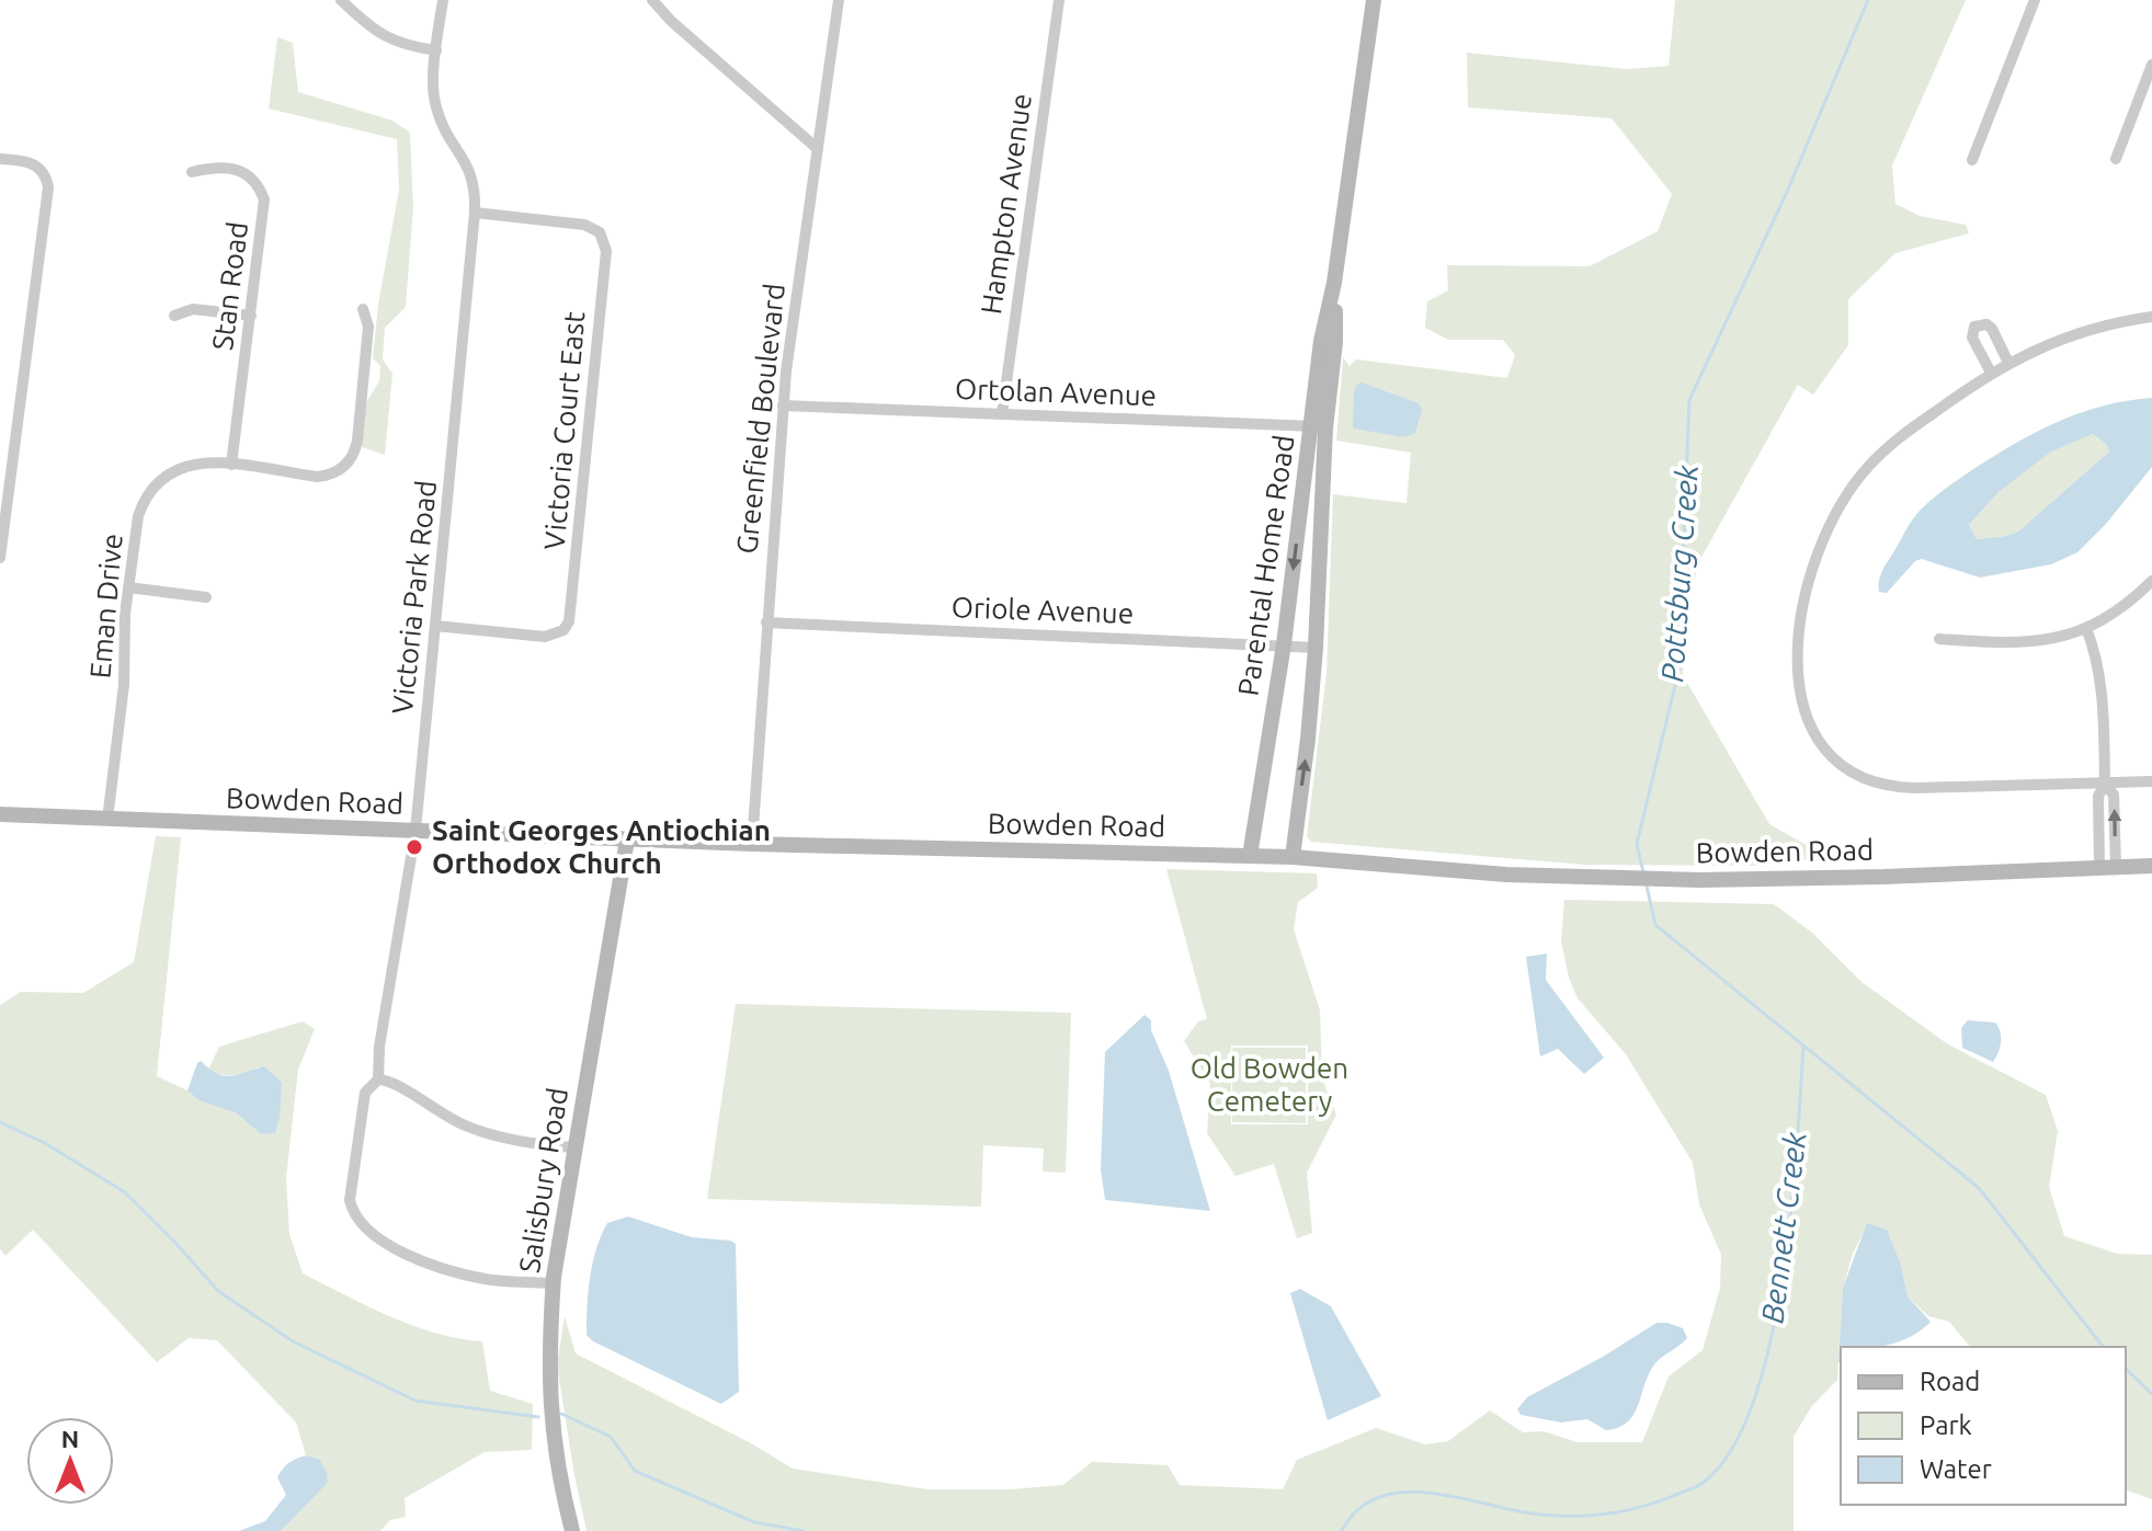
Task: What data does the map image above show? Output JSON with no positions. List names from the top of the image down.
{
  "streets": {
    "main road": ["Parental Home Road", "Bowden Road", "Salisbury Road"],
    "street": [
      "Hampton Avenue",
      "Stan Road",
      "Ortolan Avenue",
      "Greenfield Boulevard",
      "Victoria Court East",
      "Victoria Park Road",
      "Eman Drive",
      "Oriole Avenue"
    ]
  },
  "crossings": [
    ["Hampton Avenue", "Ortolan Avenue"],
    ["Stan Road", "Eman Drive"],
    ["Ortolan Avenue", "Greenfield Boulevard"],
    ["Ortolan Avenue", "Parental Home Road"],
    ["Greenfield Boulevard", "Oriole Avenue"],
    ["Greenfield Boulevard", "Bowden Road"],
    ["Victoria Court East", "Victoria Park Road"],
    ["Parental Home Road", "Oriole Avenue"],
    ["Parental Home Road", "Bowden Road"],
    ["Victoria Park Road", "Bowden Road"],
    ["Victoria Park Road", "Salisbury Road"],
    ["Eman Drive", "Bowden Road"],
    ["Bowden Road", "Salisbury Road"]
  ],
  "water": ["Pottsburg Creek", "Bennett Creek"],
  "parks": ["Old Bowden Cemetery"],
  "places": ["Saint Georges Antiochian Orthodox Church"],
  "legend": ["Road", "Park", "Water"],
  "north": "top"
}
